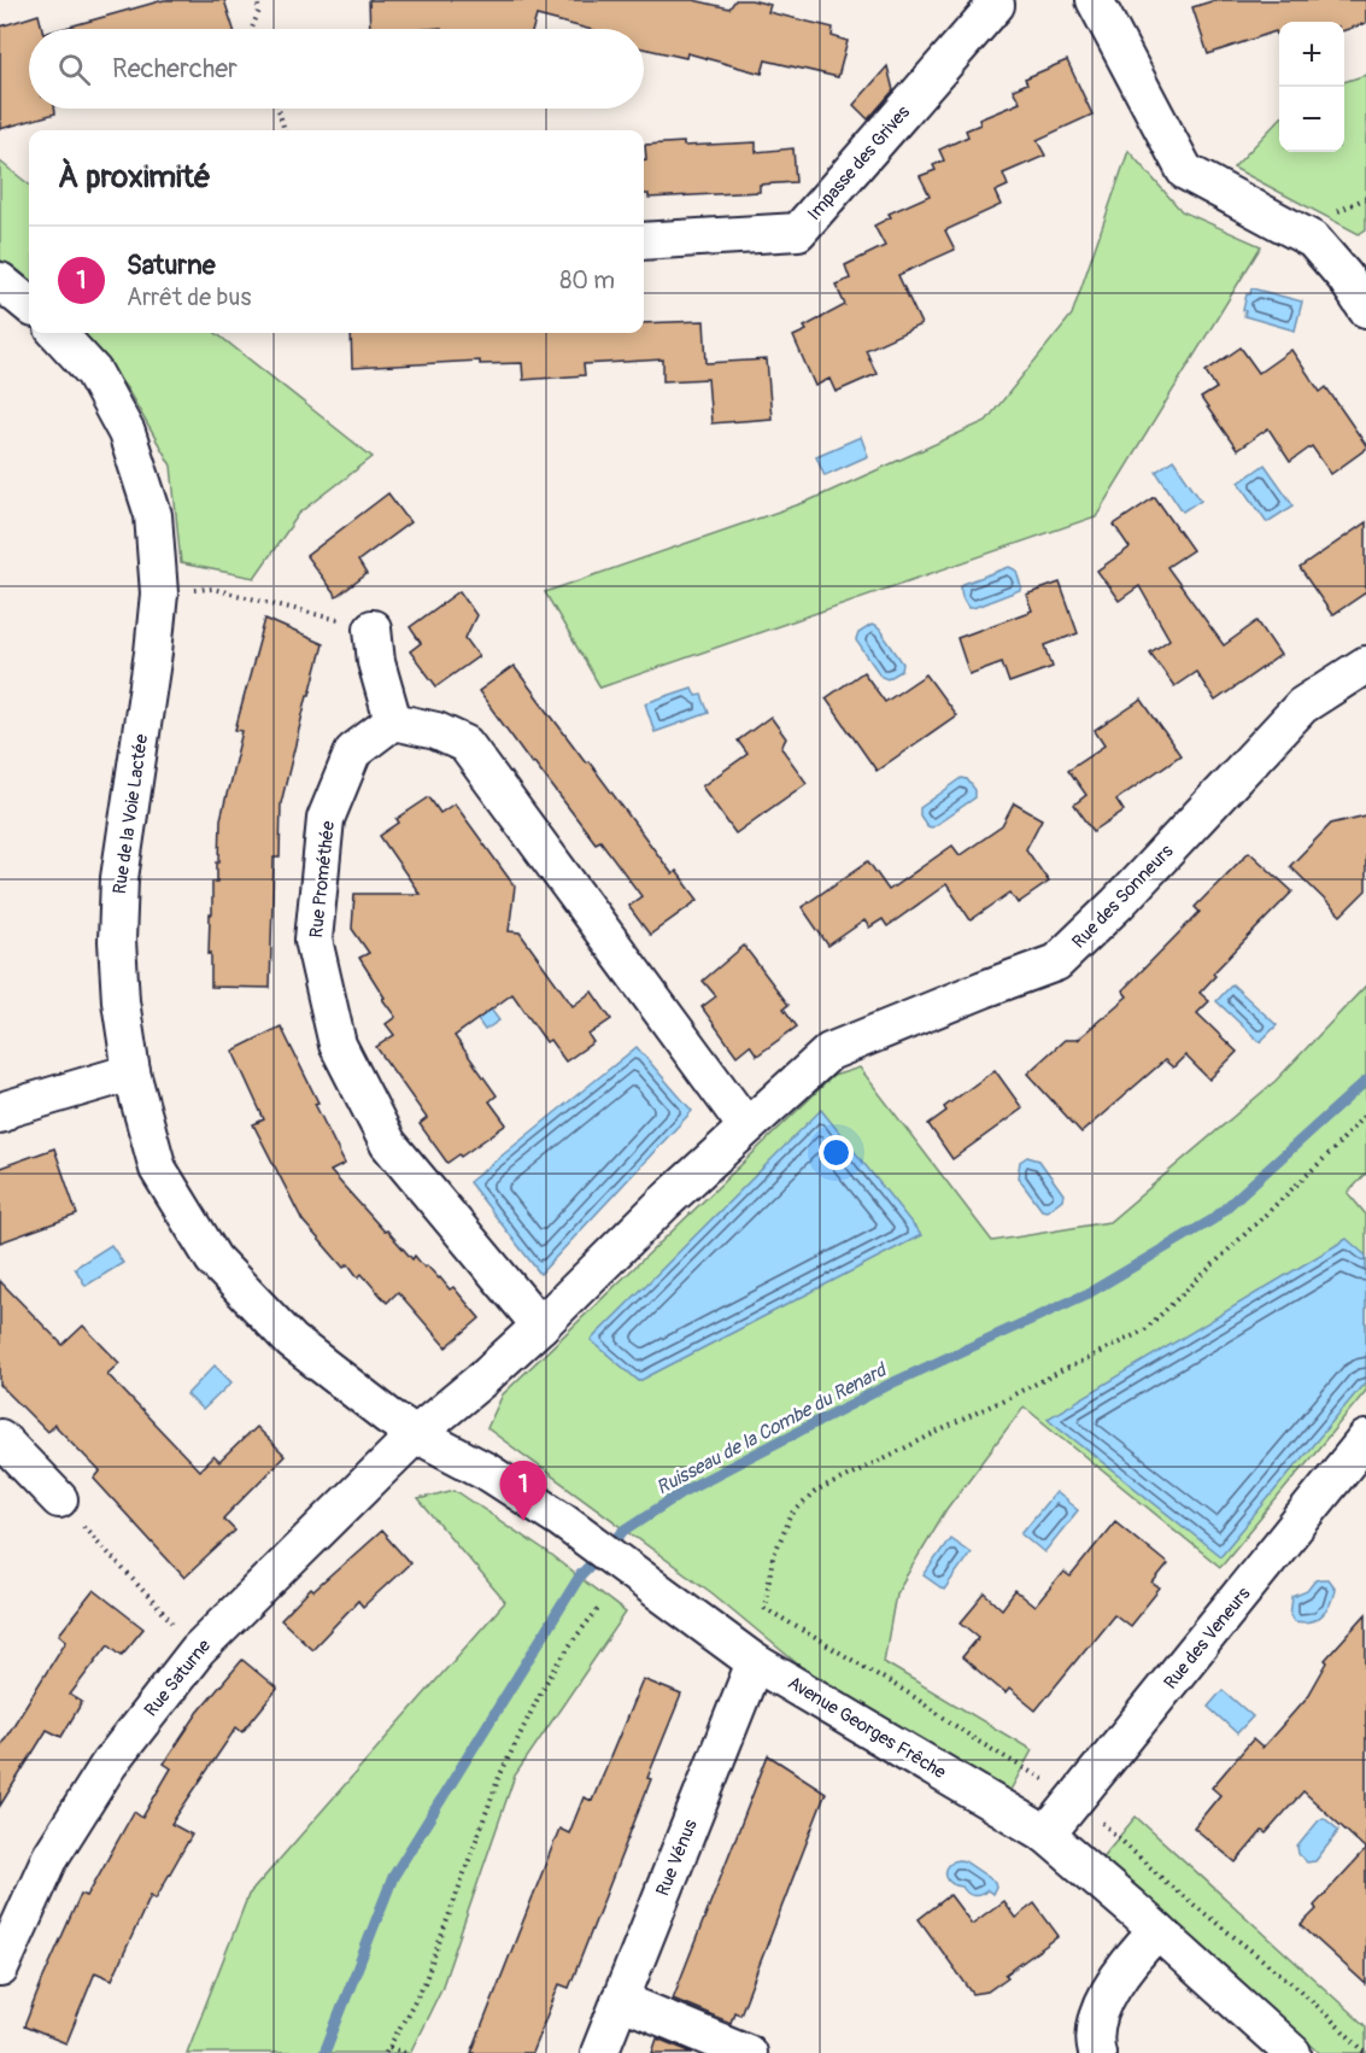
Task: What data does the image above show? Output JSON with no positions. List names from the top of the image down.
{
  "streets": {
    "street": [
      "Impasse des Grives",
      "Rue de la Voie Lactée",
      "Rue Prométhée",
      "Rue des Sonneurs",
      "Rue des Veneurs",
      "Rue Saturne",
      "Avenue Georges Frêche",
      "Rue Vénus"
    ]
  },
  "crossings": [
    ["Rue de la Voie Lactée", "Rue Saturne"],
    ["Rue de la Voie Lactée", "Avenue Georges Frêche"],
    ["Rue Prométhée", "Rue Saturne"],
    ["Rue des Sonneurs", "Rue Saturne"],
    ["Rue des Veneurs", "Avenue Georges Frêche"],
    ["Rue Saturne", "Avenue Georges Frêche"],
    ["Avenue Georges Frêche", "Rue Vénus"]
  ],
  "water": ["Ruisseau de la Combe du Renard"],
  "page": {
    "map_buttons": ["+", "−"],
    "search": "Rechercher",
    "heading": "À proximité",
    "list": [
      {
        "mark": "1",
        "name": "Saturne",
        "note": "Arrêt de bus",
        "value": "80 m"
      }
    ],
    "pins": "1"
  }
}
